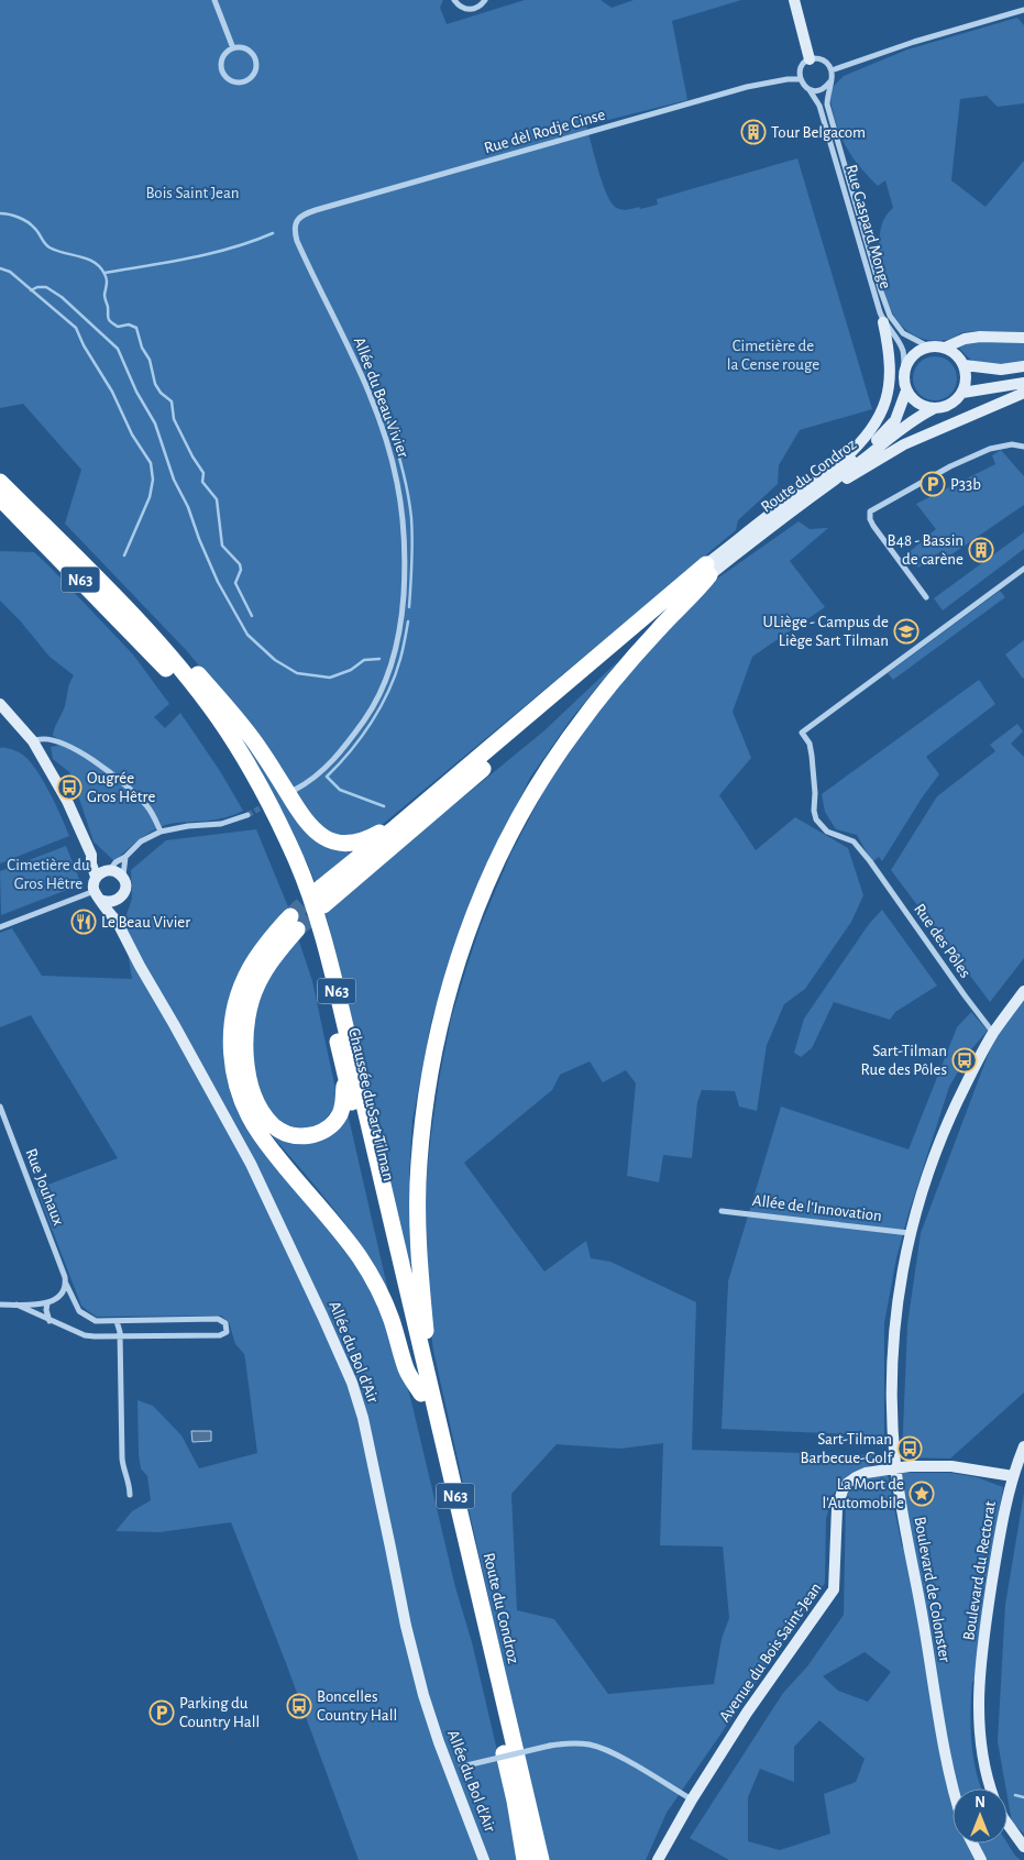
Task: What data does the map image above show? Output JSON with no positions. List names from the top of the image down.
{
  "streets": {
    "highway": ["Route du Condroz", "N63", "Chaussée du Sart Tilman"],
    "main road": [
      "Allée du Bol d'Air",
      "Boulevard du Rectorat",
      "Boulevard de Colonster",
      "Avenue du Bois Saint-Jean"
    ],
    "street": [
      "Rue dèl Rodje Cinse",
      "Rue Gaspard Monge",
      "Allée du Beau Vivier",
      "Rue des Pôles",
      "Rue Jouhaux",
      "Allée de l'Innovation"
    ]
  },
  "crossings": [
    ["Rue dèl Rodje Cinse", "Rue Gaspard Monge"],
    ["Rue dèl Rodje Cinse", "Allée du Beau Vivier"],
    ["Rue Gaspard Monge", "Route du Condroz"],
    ["Route du Condroz", "Chaussée du Sart Tilman"],
    ["Rue des Pôles", "Boulevard de Colonster"],
    ["Allée de l'Innovation", "Boulevard de Colonster"],
    ["Boulevard du Rectorat", "Avenue du Bois Saint-Jean"],
    ["Boulevard de Colonster", "Avenue du Bois Saint-Jean"]
  ],
  "parks": ["Bois Saint Jean", "Cimetière de la Cense rouge", "Cimetière du Gros Hêtre"],
  "places": {
    "building": ["Tour Belgacom", "B48 - Bassin de carène"],
    "parking": ["P33b", "Parking du Country Hall"],
    "school or university": ["ULiège - Campus de Liège Sart Tilman"],
    "bus stop": [
      "Ougrée Gros Hêtre",
      "Sart-Tilman Rue des Pôles",
      "Sart-Tilman Barbecue-Golf",
      "Boncelles Country Hall"
    ],
    "restaurant": ["Le Beau Vivier"],
    "place": ["La Mort de l'Automobile"]
  },
  "north": "top"
}
